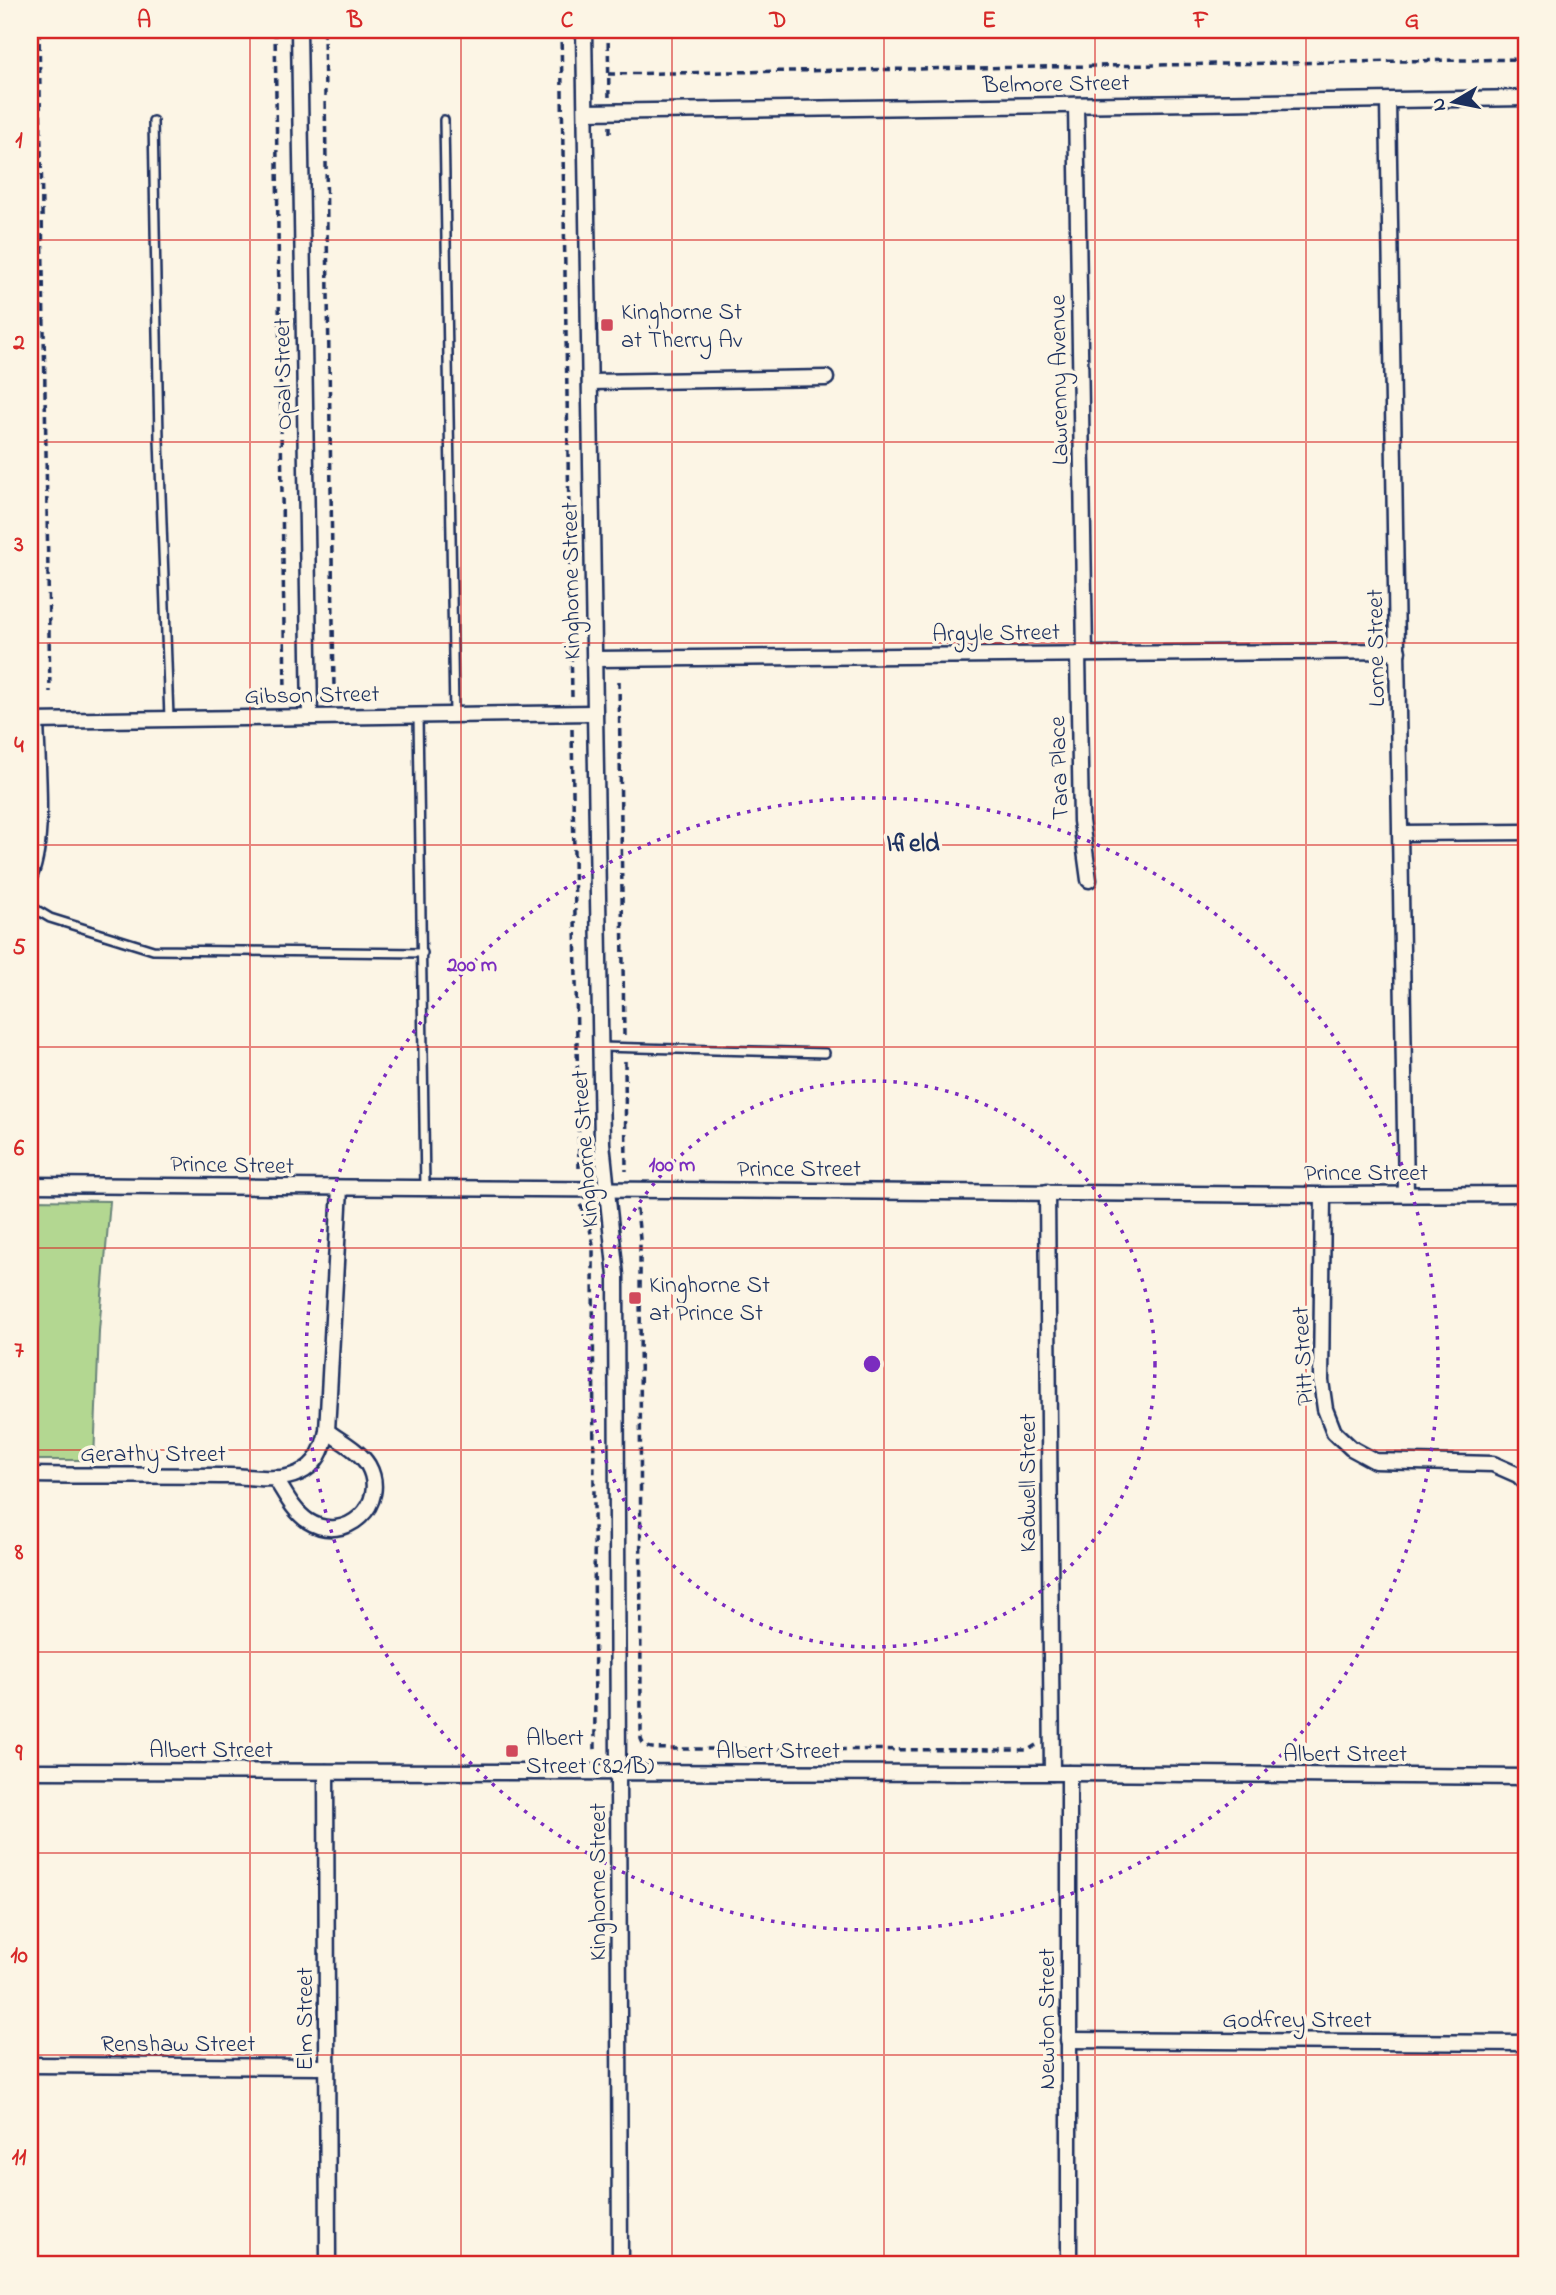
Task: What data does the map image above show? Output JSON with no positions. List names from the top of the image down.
{
  "streets": {
    "street": [
      "Belmore Street",
      "Opal Street",
      "Lawrenny Avenue",
      "Kinghorne Street",
      "Argyle Street",
      "Lorne Street",
      "Gibson Street",
      "Tara Place",
      "Prince Street",
      "Pitt Street",
      "Gerathy Street",
      "Kadwell Street",
      "Albert Street",
      "Elm Street",
      "Newton Street",
      "Godfrey Street",
      "Renshaw Street"
    ]
  },
  "crossings": [
    ["Belmore Street", "Lawrenny Avenue"],
    ["Belmore Street", "Kinghorne Street"],
    ["Belmore Street", "Lorne Street"],
    ["Opal Street", "Gibson Street"],
    ["Lawrenny Avenue", "Argyle Street"],
    ["Lawrenny Avenue", "Tara Place"],
    ["Kinghorne Street", "Argyle Street"],
    ["Kinghorne Street", "Gibson Street"],
    ["Kinghorne Street", "Prince Street"],
    ["Kinghorne Street", "Albert Street"],
    ["Argyle Street", "Lorne Street"],
    ["Argyle Street", "Tara Place"],
    ["Lorne Street", "Prince Street"],
    ["Prince Street", "Pitt Street"],
    ["Prince Street", "Gerathy Street"],
    ["Prince Street", "Kadwell Street"],
    ["Kadwell Street", "Albert Street"],
    ["Albert Street", "Elm Street"],
    ["Albert Street", "Newton Street"],
    ["Elm Street", "Renshaw Street"],
    ["Newton Street", "Godfrey Street"]
  ],
  "districts": ["Ifield"],
  "places": {
    "transit": ["Kinghorne St at Therry Av", "Kinghorne St at Prince St", "Albert Street (821B)"]
  },
  "north": "left",
  "grid": {
    "columns": [
      "A",
      "B",
      "C",
      "D",
      "E",
      "F",
      "G"
    ],
    "rows": [
      "1",
      "2",
      "3",
      "4",
      "5",
      "6",
      "7",
      "8",
      "9",
      "10",
      "11"
    ]
  },
  "rings": ["200 m", "100 m"]
}
